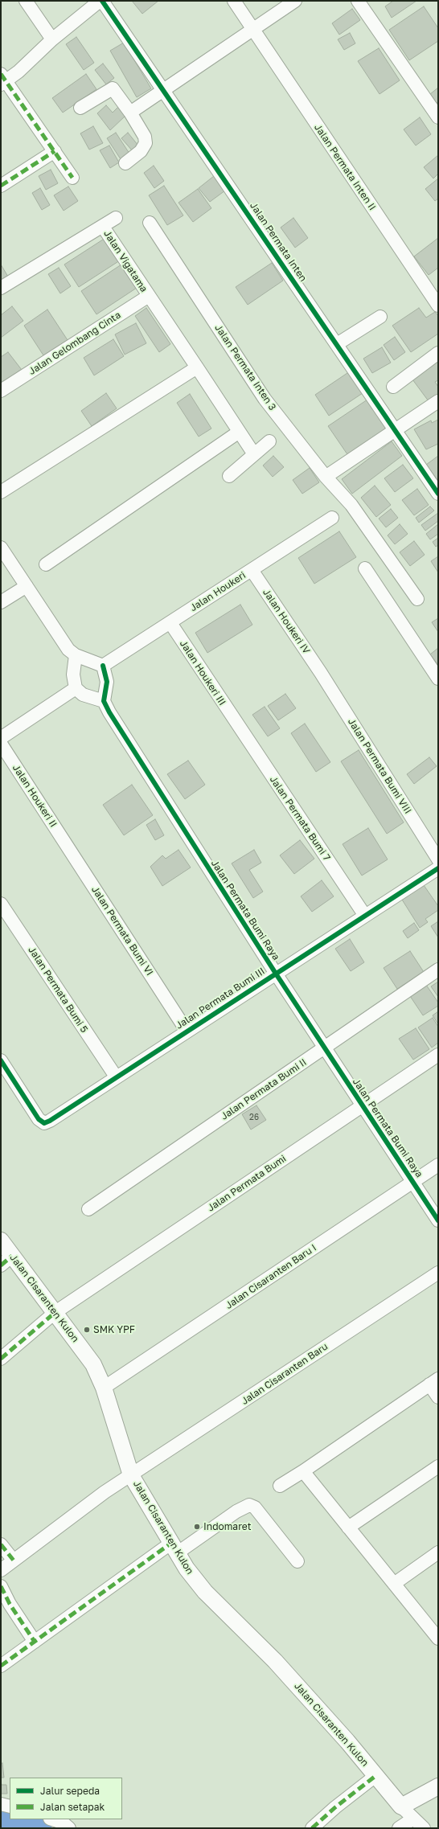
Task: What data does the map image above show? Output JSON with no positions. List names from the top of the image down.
{
  "streets": {
    "main road": ["Jalan Cisaranten Kulon"],
    "street": [
      "Jalan Permata Inten II",
      "Jalan Permata Inten",
      "Jalan Vigatama",
      "Jalan Gelombang Cinta",
      "Jalan Permata Inten 3",
      "Jalan Houkeri",
      "Jalan Houkeri IV",
      "Jalan Houkeri III",
      "Jalan Permata Bumi VIII",
      "Jalan Houkeri II",
      "Jalan Permata Bumi 7",
      "Jalan Permata Bumi Raya",
      "Jalan Permata Bumi VI",
      "Jalan Permata Bumi 5",
      "Jalan Permata Bumi III",
      "Jalan Permata Bumi II",
      "Jalan Permata Bumi",
      "Jalan Cisaranten Baru I",
      "Jalan Cisaranten Baru"
    ]
  },
  "crossings": [
    ["Jalan Vigatama", "Jalan Gelombang Cinta"],
    ["Jalan Houkeri", "Jalan Houkeri IV"],
    ["Jalan Houkeri", "Jalan Houkeri III"],
    ["Jalan Houkeri IV", "Jalan Permata Bumi VIII"],
    ["Jalan Houkeri III", "Jalan Permata Bumi 7"],
    ["Jalan Houkeri II", "Jalan Permata Bumi VI"],
    ["Jalan Permata Bumi 7", "Jalan Permata Bumi III"],
    ["Jalan Permata Bumi Raya", "Jalan Permata Bumi III"],
    ["Jalan Permata Bumi Raya", "Jalan Permata Bumi II"],
    ["Jalan Permata Bumi Raya", "Jalan Permata Bumi"],
    ["Jalan Permata Bumi Raya", "Jalan Cisaranten Baru I"],
    ["Jalan Permata Bumi VI", "Jalan Permata Bumi III"],
    ["Jalan Permata Bumi 5", "Jalan Permata Bumi III"],
    ["Jalan Permata Bumi", "Jalan Cisaranten Kulon"],
    ["Jalan Cisaranten Baru I", "Jalan Cisaranten Kulon"],
    ["Jalan Cisaranten Kulon", "Jalan Cisaranten Baru"]
  ],
  "places": ["SMK YPF", "Indomaret"],
  "house_numbers": ["26"],
  "legend": ["Jalur sepeda", "Jalan setapak"]
}
